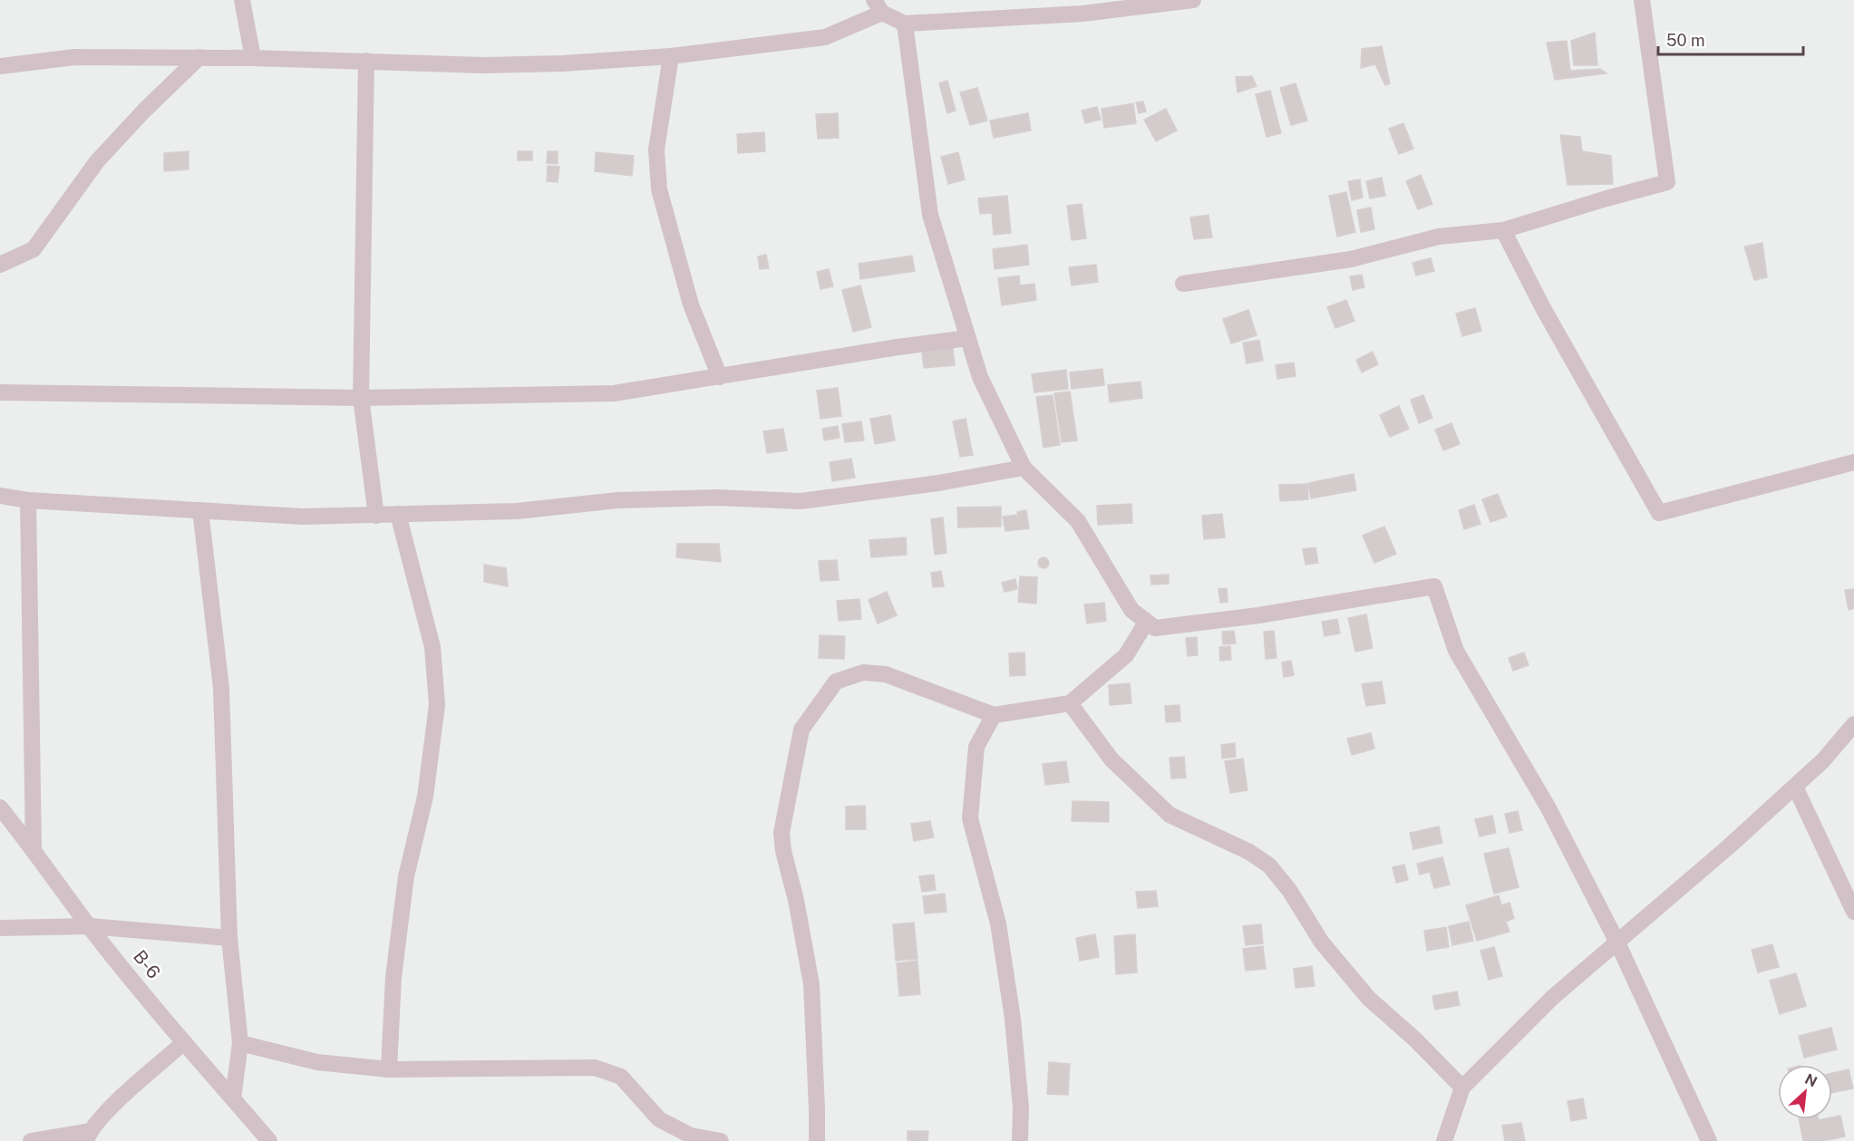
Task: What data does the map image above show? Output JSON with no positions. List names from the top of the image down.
{
  "streets": {
    "street": ["B-6"]
  },
  "scale_bar": "50 m",
  "north": "top right"
}
